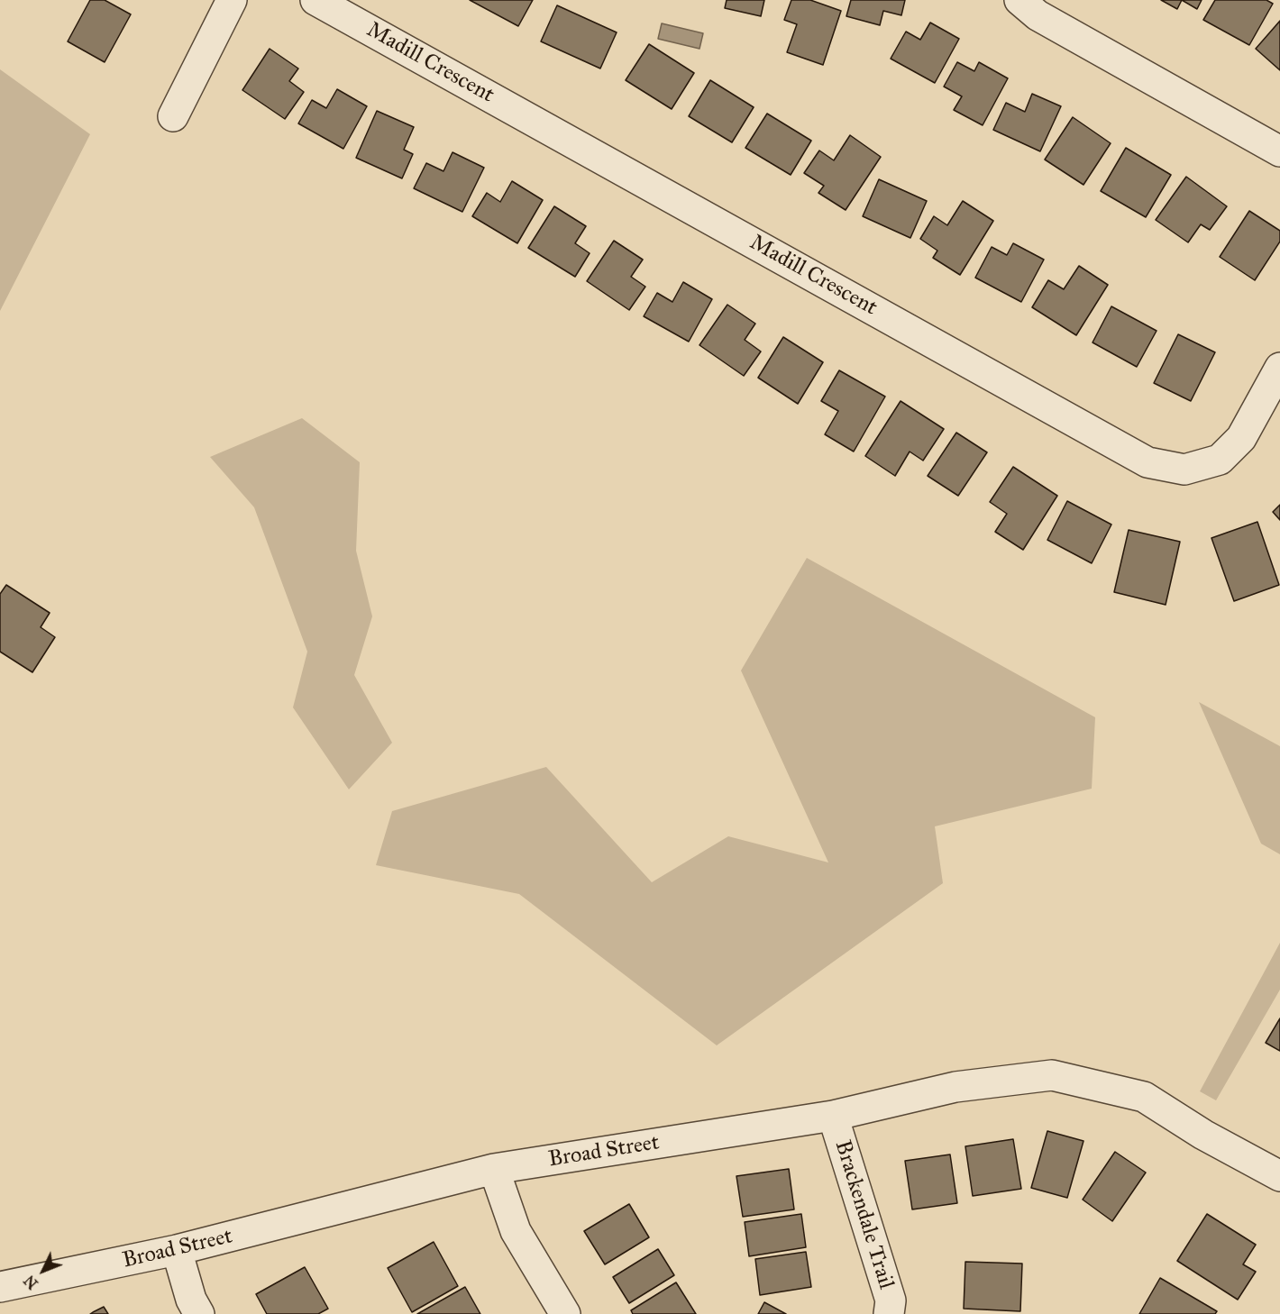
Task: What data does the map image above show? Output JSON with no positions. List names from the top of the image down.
{
  "streets": {
    "street": ["Madill Crescent", "Broad Street", "Brackendale Trail"]
  },
  "crossings": [
    ["Broad Street", "Brackendale Trail"]
  ],
  "north": "bottom left"
}
